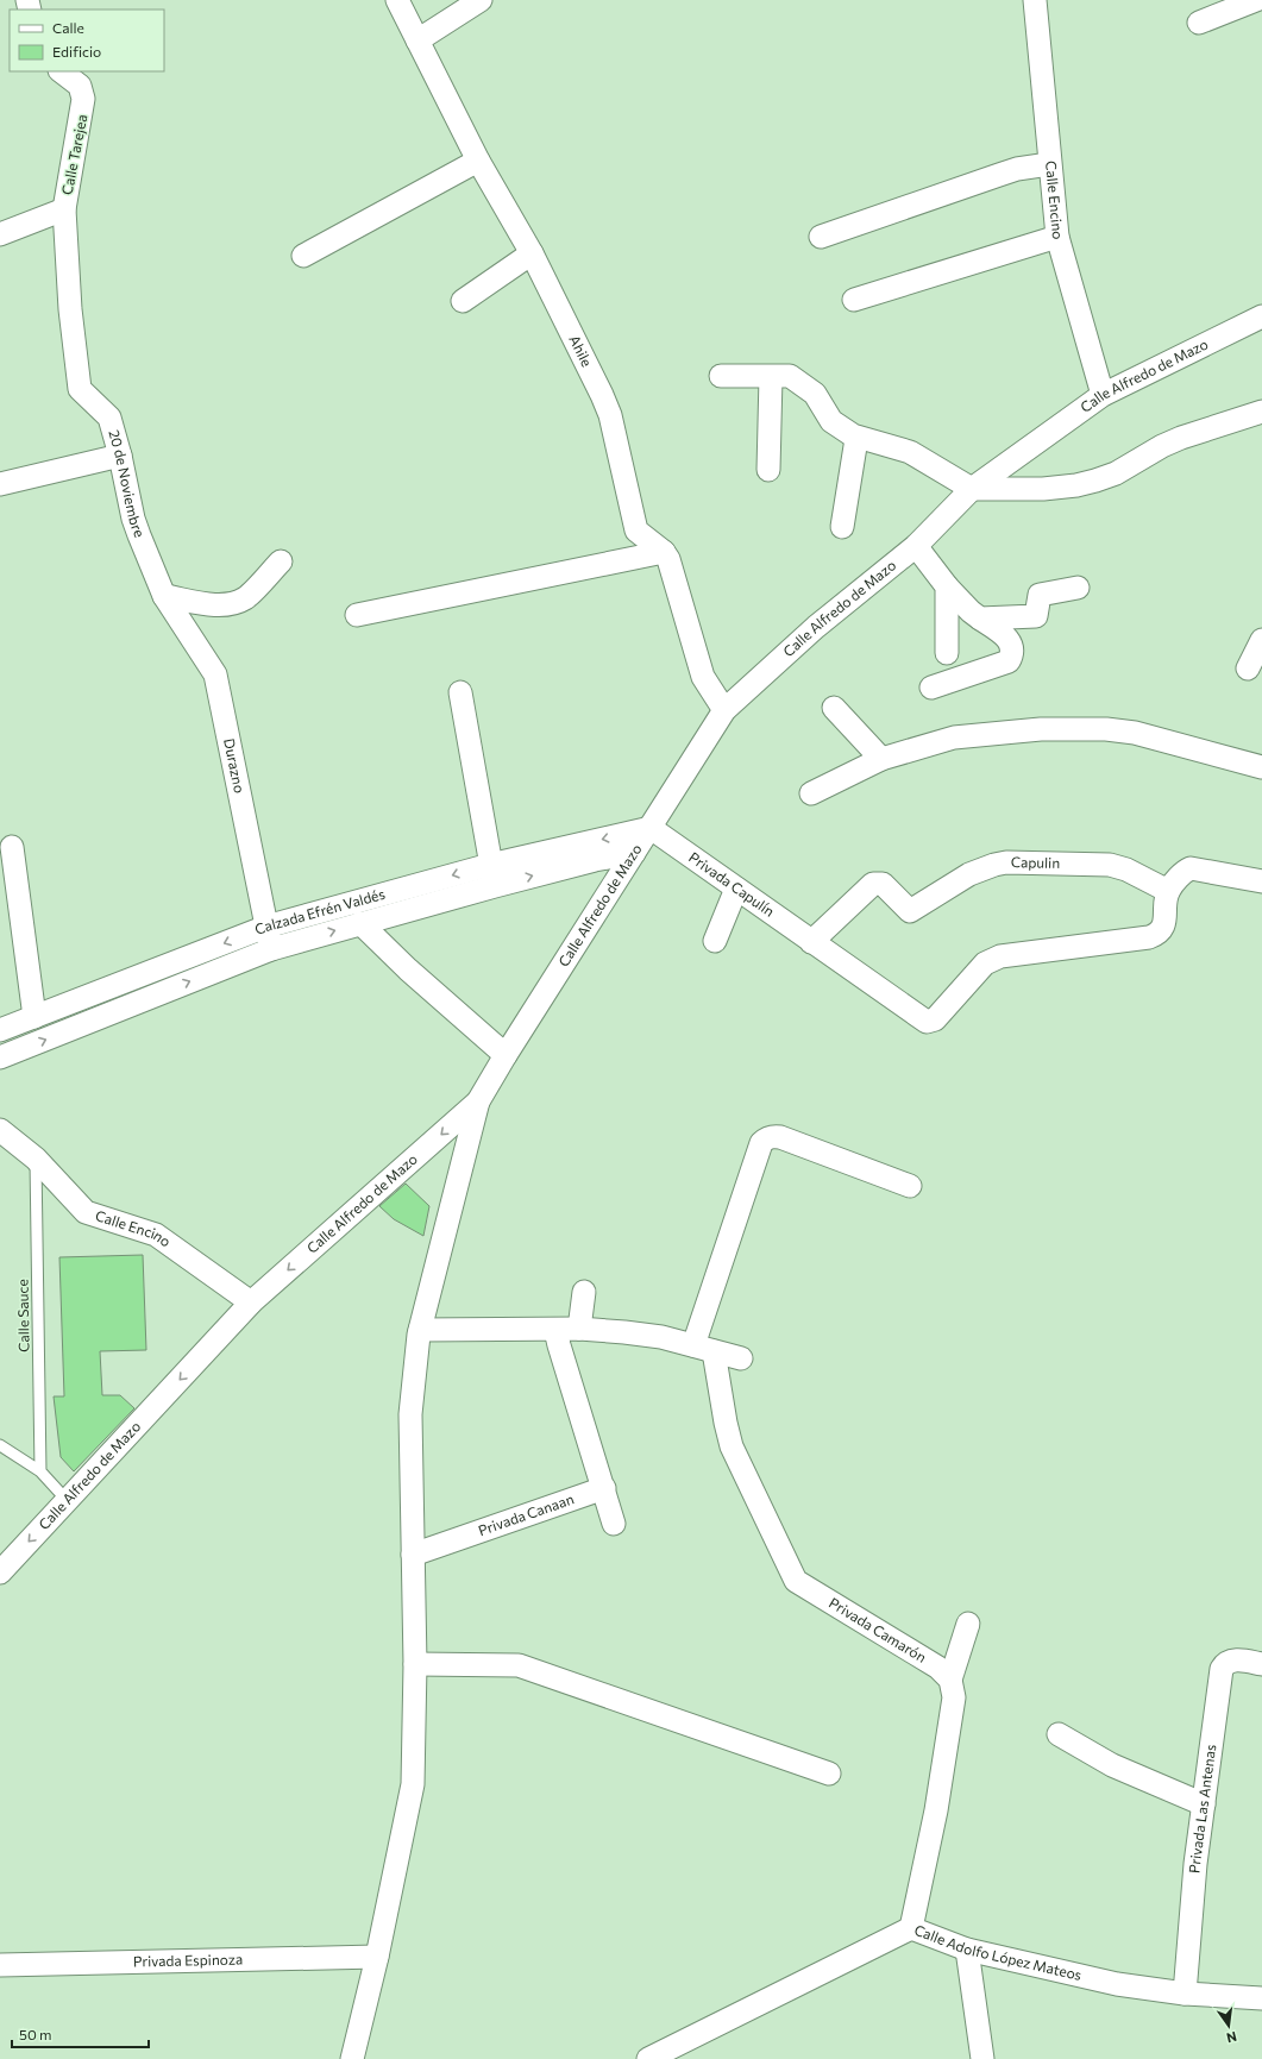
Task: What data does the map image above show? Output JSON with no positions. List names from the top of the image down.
{
  "streets": {
    "street": [
      "Calle Tarejea",
      "Calle Encino",
      "Ahile",
      "Calle Alfredo de Mazo",
      "20 de Noviembre",
      "Durazno",
      "Capulin",
      "Privada Capulín",
      "Calzada Efrén Valdés",
      "Privada Canaan",
      "Privada Camarón",
      "Privada Las Antenas",
      "Calle Adolfo López Mateos",
      "Privada Espinoza"
    ],
    "lane": ["Calle Sauce"]
  },
  "crossings": [
    ["Calle Tarejea", "20 de Noviembre"],
    ["Calle Encino", "Calle Alfredo de Mazo"],
    ["Calle Encino", "Calle Sauce"],
    ["Ahile", "Calle Alfredo de Mazo"],
    ["Calle Alfredo de Mazo", "Privada Capulín"],
    ["Calle Alfredo de Mazo", "Calzada Efrén Valdés"],
    ["20 de Noviembre", "Durazno"],
    ["Durazno", "Calzada Efrén Valdés"],
    ["Capulin", "Privada Capulín"],
    ["Privada Capulín", "Calzada Efrén Valdés"],
    ["Privada Las Antenas", "Calle Adolfo López Mateos"]
  ],
  "one_way": ["Calle Alfredo de Mazo"],
  "legend": ["Calle", "Edificio"],
  "scale_bar": "50 m",
  "north": "bottom"
}
